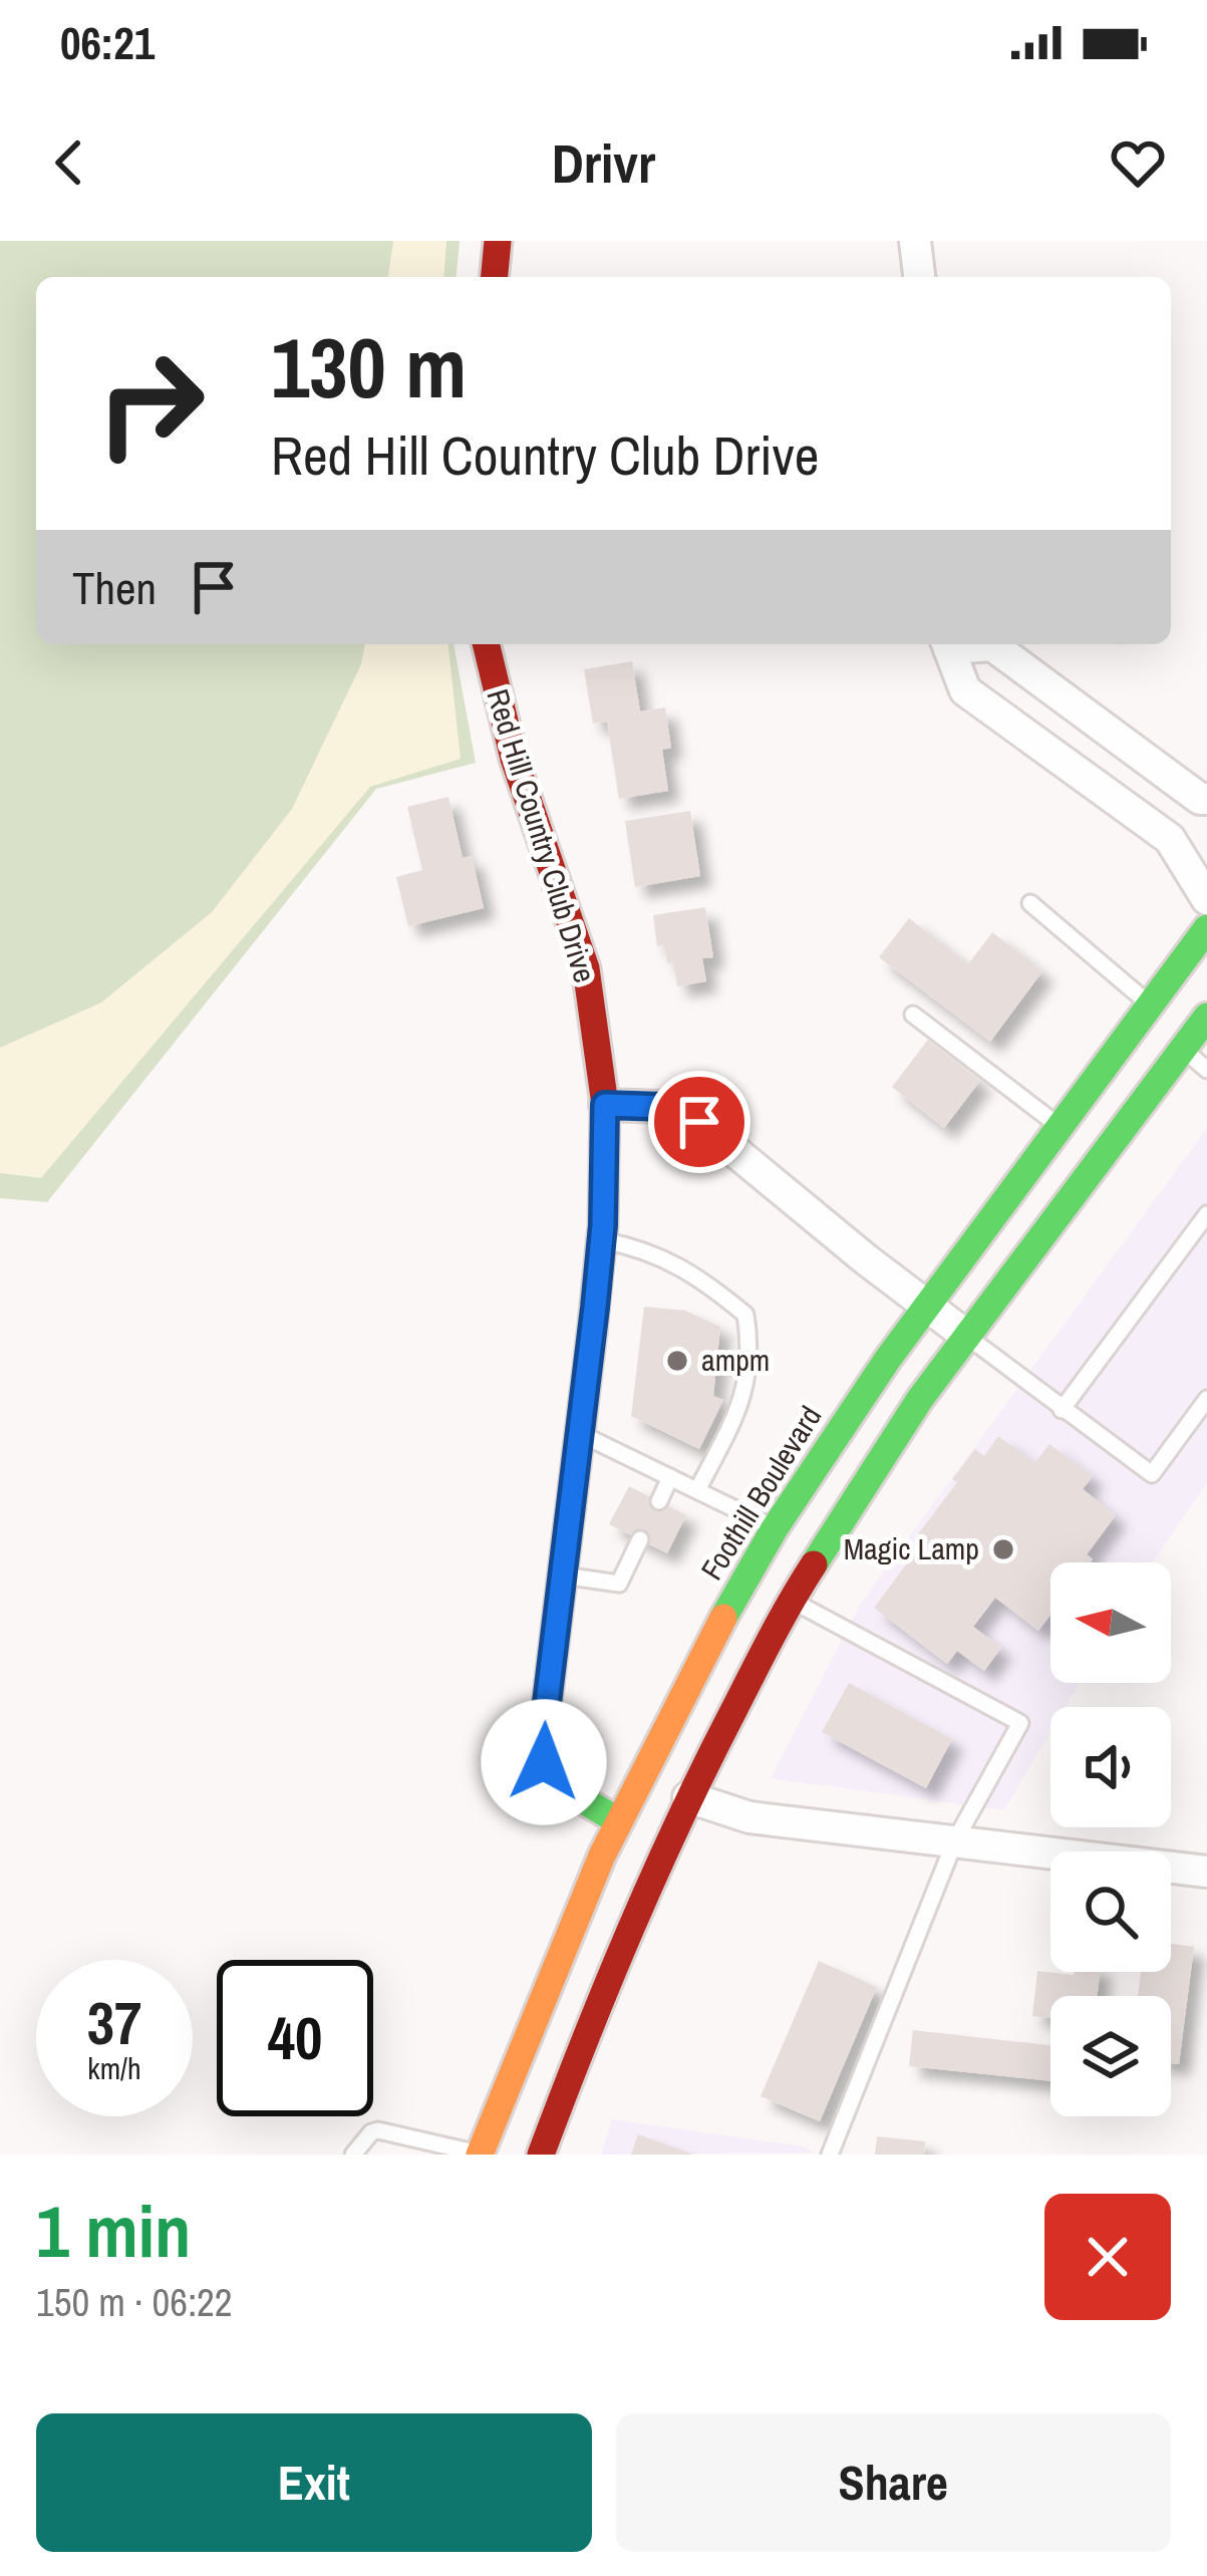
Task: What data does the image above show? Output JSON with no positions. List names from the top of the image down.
{
  "streets": {
    "main road": ["Red Hill Country Club Drive", "Foothill Boulevard"]
  },
  "crossings": [
    ["Red Hill Country Club Drive", "Foothill Boulevard"]
  ],
  "places": ["ampm", "Magic Lamp"],
  "north": "left",
  "page": {
    "status": "06:21",
    "header": "Drivr",
    "turn": ["130 m", "Red Hill Country Club Drive"],
    "then": "Then",
    "speed": "37 km/h",
    "limit": "40",
    "heading": ["1 min", "150 m · 06:22"],
    "buttons": ["Exit", "Share"]
  }
}
